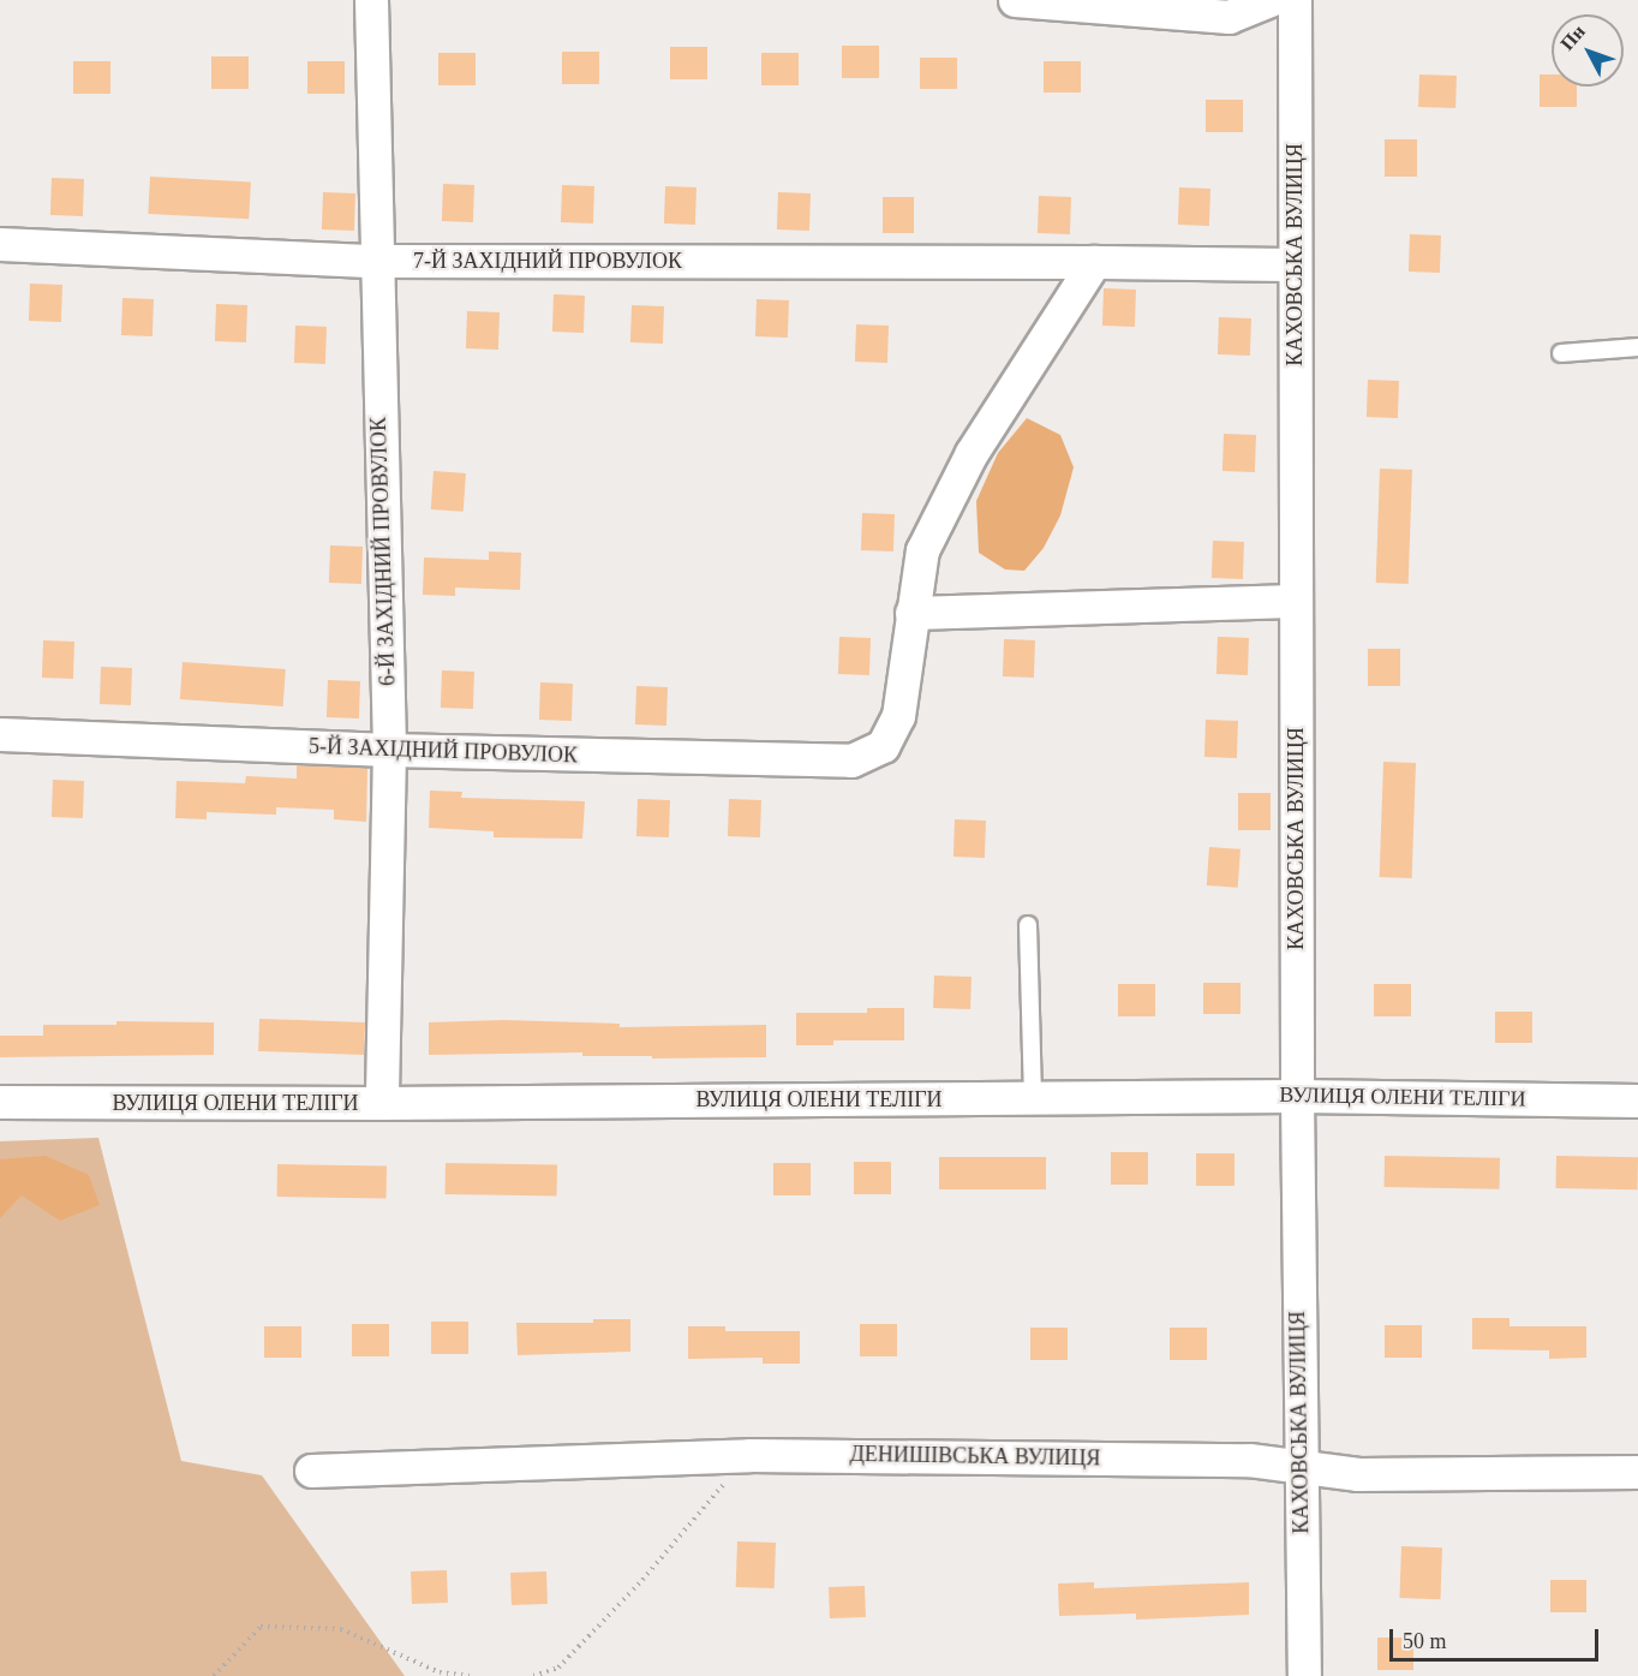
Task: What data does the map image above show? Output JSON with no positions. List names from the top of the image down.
{
  "streets": {
    "street": [
      "КАХОВСЬКА ВУЛИЦЯ",
      "7-Й ЗАХІДНИЙ ПРОВУЛОК",
      "6-Й ЗАХІДНИЙ ПРОВУЛОК",
      "5-Й ЗАХІДНИЙ ПРОВУЛОК",
      "ВУЛИЦЯ ОЛЕНИ ТЕЛІГИ",
      "ДЕНИШІВСЬКА ВУЛИЦЯ"
    ]
  },
  "crossings": [
    ["КАХОВСЬКА ВУЛИЦЯ", "7-Й ЗАХІДНИЙ ПРОВУЛОК"],
    ["КАХОВСЬКА ВУЛИЦЯ", "ВУЛИЦЯ ОЛЕНИ ТЕЛІГИ"],
    ["КАХОВСЬКА ВУЛИЦЯ", "ДЕНИШІВСЬКА ВУЛИЦЯ"],
    ["7-Й ЗАХІДНИЙ ПРОВУЛОК", "6-Й ЗАХІДНИЙ ПРОВУЛОК"],
    ["6-Й ЗАХІДНИЙ ПРОВУЛОК", "5-Й ЗАХІДНИЙ ПРОВУЛОК"],
    ["6-Й ЗАХІДНИЙ ПРОВУЛОК", "ВУЛИЦЯ ОЛЕНИ ТЕЛІГИ"]
  ],
  "scale_bar": "50 m",
  "north": "top left"
}
